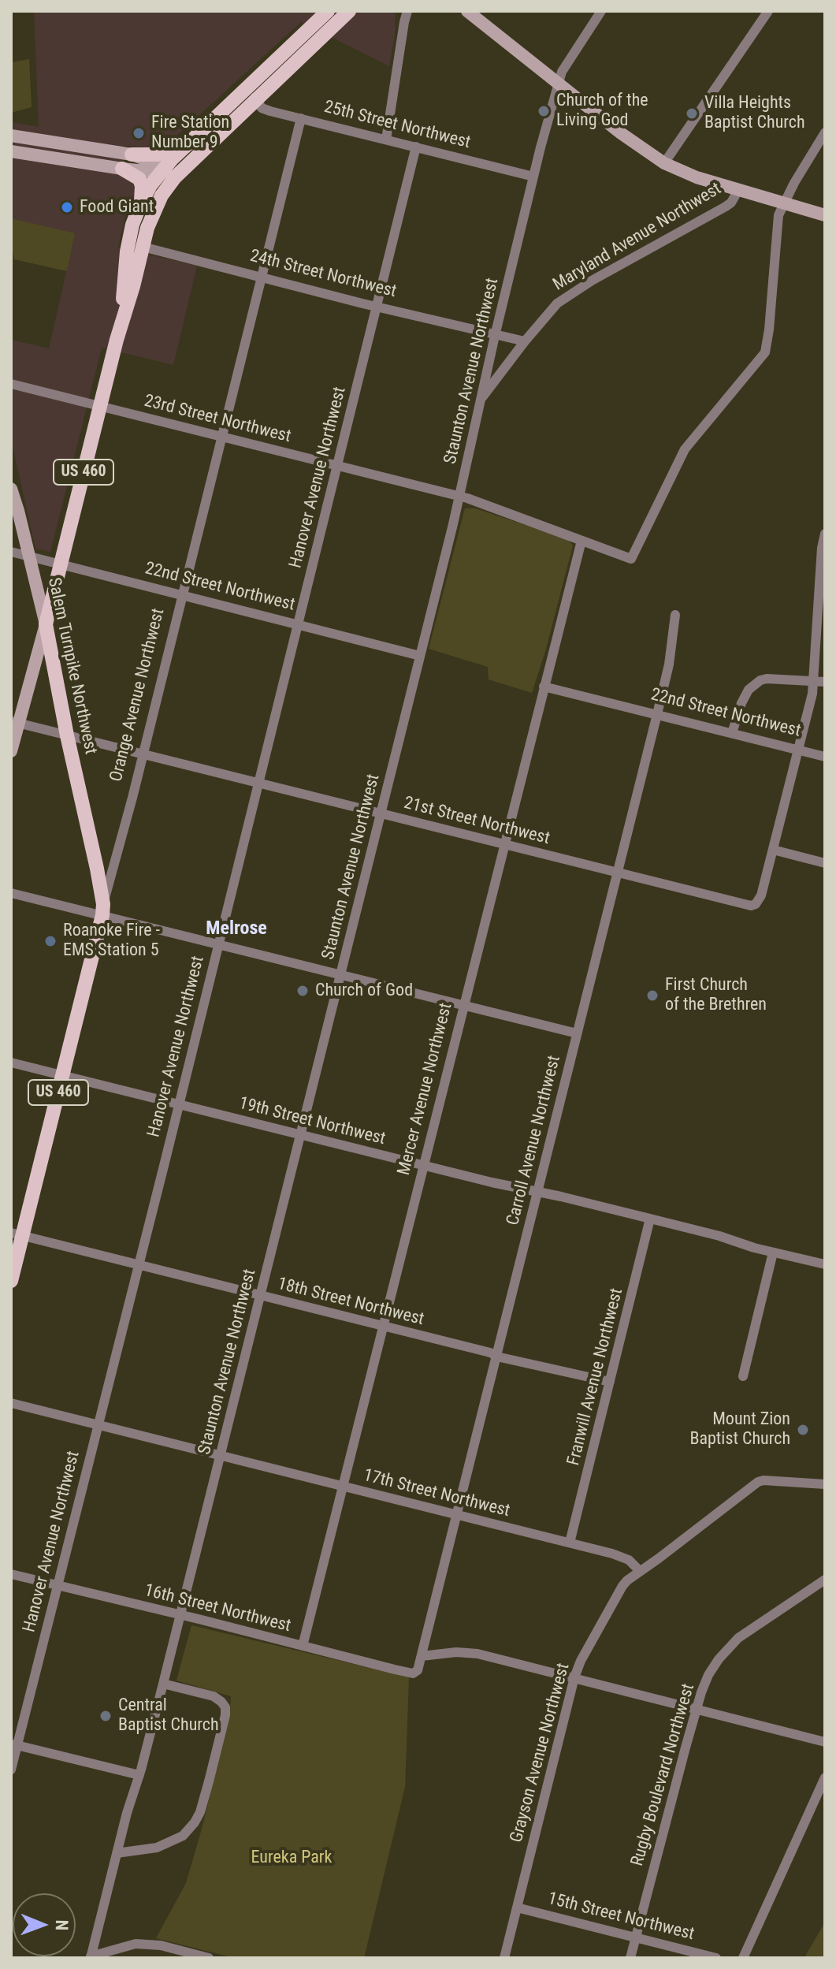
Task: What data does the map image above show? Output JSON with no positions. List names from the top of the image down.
{
  "streets": {
    "main road": ["US 460", "Salem Turnpike Northwest", "Orange Avenue Northwest"],
    "street": [
      "25th Street Northwest",
      "Maryland Avenue Northwest",
      "24th Street Northwest",
      "Staunton Avenue Northwest",
      "23rd Street Northwest",
      "Hanover Avenue Northwest",
      "22nd Street Northwest",
      "21st Street Northwest",
      "Mercer Avenue Northwest",
      "19th Street Northwest",
      "Carroll Avenue Northwest",
      "18th Street Northwest",
      "Franwill Avenue Northwest",
      "17th Street Northwest",
      "16th Street Northwest",
      "Grayson Avenue Northwest",
      "Rugby Boulevard Northwest",
      "15th Street Northwest"
    ]
  },
  "crossings": [
    ["25th Street Northwest", "Staunton Avenue Northwest"],
    ["25th Street Northwest", "US 460"],
    ["25th Street Northwest", "Hanover Avenue Northwest"],
    ["25th Street Northwest", "Orange Avenue Northwest"],
    ["Maryland Avenue Northwest", "24th Street Northwest"],
    ["Maryland Avenue Northwest", "Staunton Avenue Northwest"],
    ["24th Street Northwest", "Staunton Avenue Northwest"],
    ["24th Street Northwest", "US 460"],
    ["24th Street Northwest", "Hanover Avenue Northwest"],
    ["24th Street Northwest", "Orange Avenue Northwest"],
    ["Staunton Avenue Northwest", "23rd Street Northwest"],
    ["Staunton Avenue Northwest", "22nd Street Northwest"],
    ["Staunton Avenue Northwest", "21st Street Northwest"],
    ["Staunton Avenue Northwest", "19th Street Northwest"],
    ["Staunton Avenue Northwest", "18th Street Northwest"],
    ["Staunton Avenue Northwest", "17th Street Northwest"],
    ["Staunton Avenue Northwest", "16th Street Northwest"],
    ["23rd Street Northwest", "US 460"],
    ["23rd Street Northwest", "Hanover Avenue Northwest"],
    ["23rd Street Northwest", "Orange Avenue Northwest"],
    ["23rd Street Northwest", "Mercer Avenue Northwest"],
    ["US 460", "22nd Street Northwest"],
    ["US 460", "Salem Turnpike Northwest"],
    ["Hanover Avenue Northwest", "22nd Street Northwest"],
    ["Hanover Avenue Northwest", "21st Street Northwest"],
    ["Hanover Avenue Northwest", "19th Street Northwest"],
    ["Hanover Avenue Northwest", "18th Street Northwest"],
    ["Hanover Avenue Northwest", "17th Street Northwest"],
    ["Hanover Avenue Northwest", "16th Street Northwest"],
    ["22nd Street Northwest", "Salem Turnpike Northwest"],
    ["22nd Street Northwest", "Orange Avenue Northwest"],
    ["22nd Street Northwest", "Mercer Avenue Northwest"],
    ["22nd Street Northwest", "Carroll Avenue Northwest"],
    ["Salem Turnpike Northwest", "Orange Avenue Northwest"],
    ["Salem Turnpike Northwest", "21st Street Northwest"],
    ["Orange Avenue Northwest", "21st Street Northwest"],
    ["Orange Avenue Northwest", "19th Street Northwest"],
    ["Orange Avenue Northwest", "18th Street Northwest"],
    ["21st Street Northwest", "Mercer Avenue Northwest"],
    ["21st Street Northwest", "Carroll Avenue Northwest"],
    ["Mercer Avenue Northwest", "19th Street Northwest"],
    ["Mercer Avenue Northwest", "18th Street Northwest"],
    ["Mercer Avenue Northwest", "17th Street Northwest"],
    ["Mercer Avenue Northwest", "16th Street Northwest"],
    ["19th Street Northwest", "Carroll Avenue Northwest"],
    ["19th Street Northwest", "Franwill Avenue Northwest"],
    ["Carroll Avenue Northwest", "18th Street Northwest"],
    ["Carroll Avenue Northwest", "17th Street Northwest"],
    ["Carroll Avenue Northwest", "16th Street Northwest"],
    ["18th Street Northwest", "Franwill Avenue Northwest"],
    ["Franwill Avenue Northwest", "17th Street Northwest"],
    ["17th Street Northwest", "Grayson Avenue Northwest"],
    ["Grayson Avenue Northwest", "15th Street Northwest"],
    ["Rugby Boulevard Northwest", "15th Street Northwest"]
  ],
  "districts": ["Melrose"],
  "parks": ["Eureka Park"],
  "places": [
    "Church of the Living God",
    "Villa Heights Baptist Church",
    "Fire Station Number 9",
    "Food Giant",
    "Roanoke Fire - EMS Station 5",
    "Church of God",
    "First Church of the Brethren",
    "Mount Zion Baptist Church",
    "Central Baptist Church"
  ],
  "north": "right"
}
